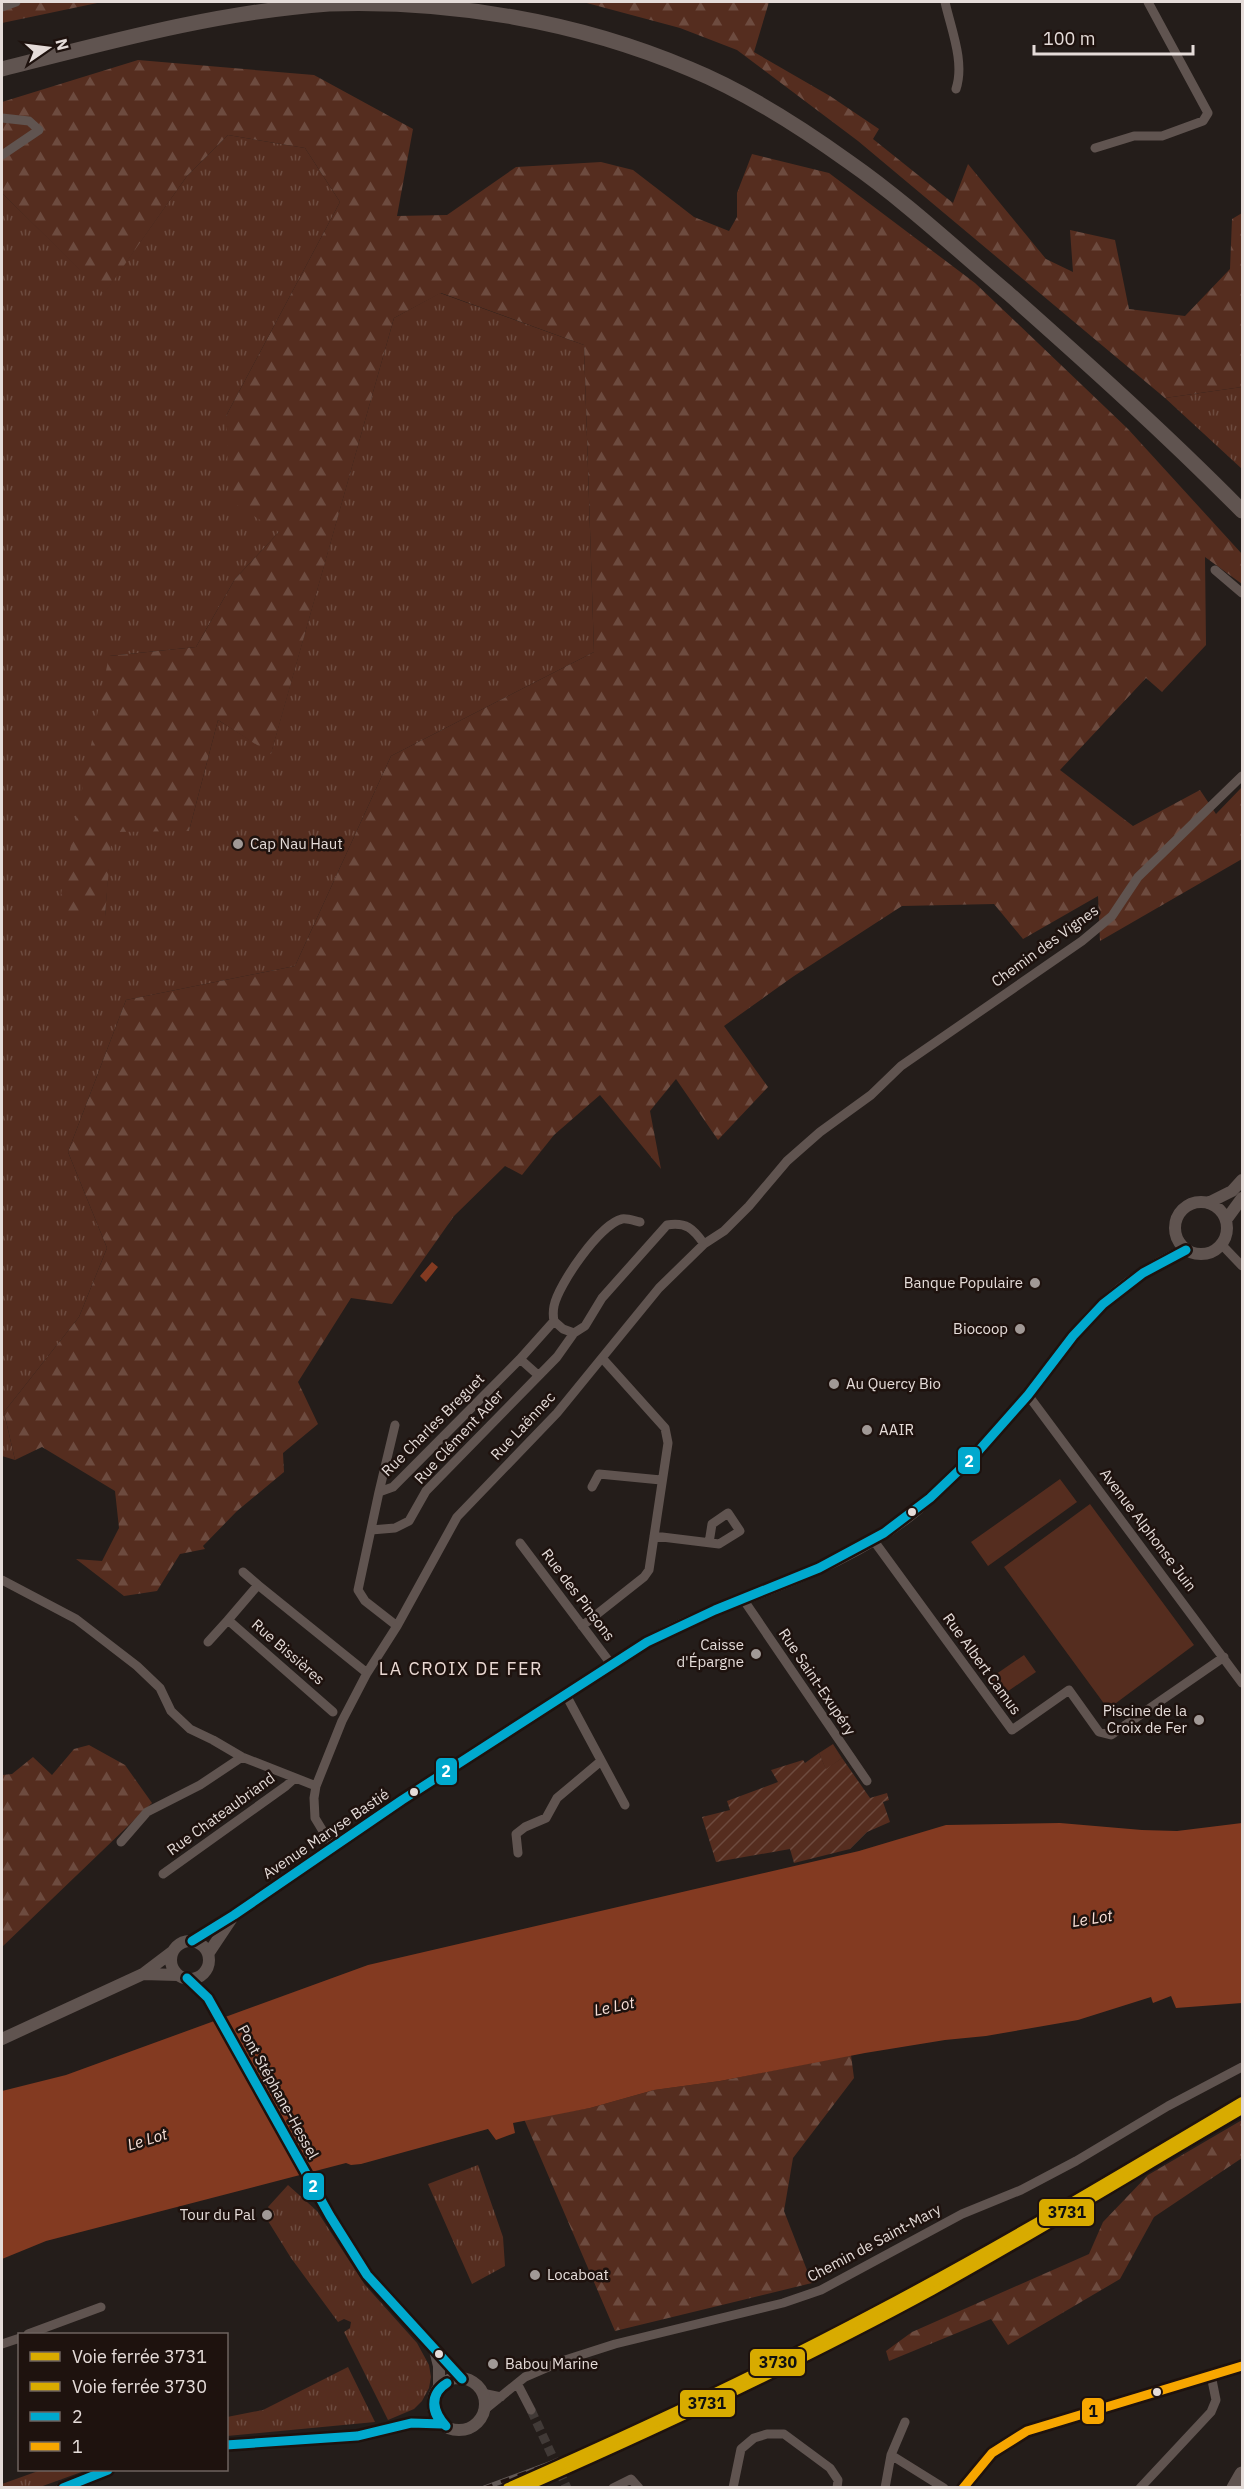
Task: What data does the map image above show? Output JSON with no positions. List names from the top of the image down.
{
  "streets": {
    "street": [
      "Chemin des Vignes",
      "Rue Charles Breguet",
      "Rue Laënnec",
      "Rue Clément Ader",
      "Avenue Alphonse Juin",
      "Rue des Pinsons",
      "Rue Bissières",
      "Rue Albert Camus",
      "Rue Saint-Exupéry",
      "Rue Chateaubriand",
      "Avenue Maryse Bastié",
      "Pont Stéphane-Hessel",
      "Chemin de Saint-Mary"
    ]
  },
  "crossings": [
    ["Chemin des Vignes", "Rue Laënnec"],
    ["Rue Charles Breguet", "Rue Laënnec"],
    ["Rue Charles Breguet", "Rue Clément Ader"],
    ["Rue Laënnec", "Rue Clément Ader"],
    ["Rue Laënnec", "Rue Bissières"],
    ["Rue Laënnec", "Avenue Maryse Bastié"],
    ["Avenue Alphonse Juin", "Rue Albert Camus"],
    ["Avenue Alphonse Juin", "Avenue Maryse Bastié"],
    ["Rue des Pinsons", "Avenue Maryse Bastié"],
    ["Rue Albert Camus", "Avenue Maryse Bastié"],
    ["Rue Saint-Exupéry", "Avenue Maryse Bastié"],
    ["Pont Stéphane-Hessel", "Chemin de Saint-Mary"]
  ],
  "districts": ["LA CROIX DE FER"],
  "water": ["Le Lot"],
  "places": [
    "Cap Nau Haut",
    "Banque Populaire",
    "Biocoop",
    "Au Quercy Bio",
    "AAIR",
    "Caisse d'Épargne",
    "Piscine de la Croix de Fer",
    "Tour du Pal",
    "Locaboat",
    "Babou Marine"
  ],
  "lines": [
    "transit line 2",
    "rail line 3730",
    "rail line 3731",
    "transit line 1"
  ],
  "legend": [
    "Voie ferrée 3731",
    "Voie ferrée 3730",
    "2",
    "1"
  ],
  "scale_bar": "100 m",
  "north": "right"
}
